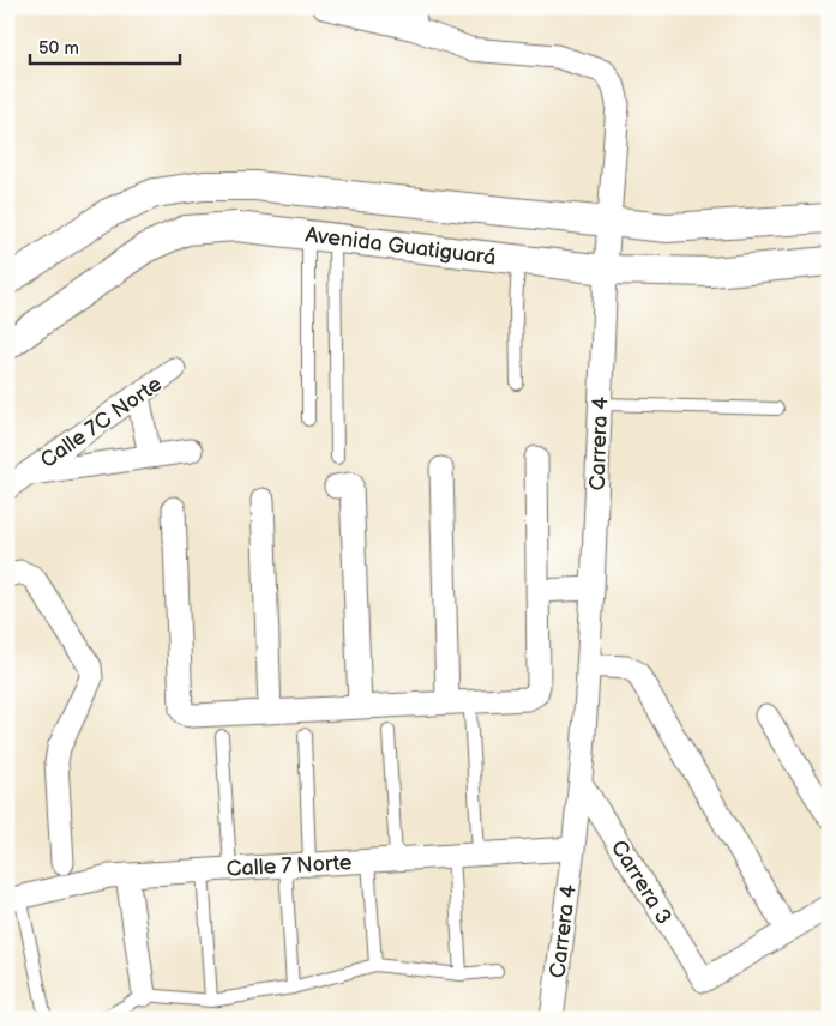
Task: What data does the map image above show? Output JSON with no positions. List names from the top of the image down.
{
  "streets": {
    "street": [
      "Avenida Guatiguará",
      "Calle 7C Norte",
      "Carrera 4",
      "Calle 7 Norte",
      "Carrera 3"
    ]
  },
  "crossings": [
    ["Avenida Guatiguará", "Carrera 4"],
    ["Carrera 4", "Calle 7 Norte"],
    ["Carrera 4", "Carrera 3"]
  ],
  "scale_bar": "50 m"
}
